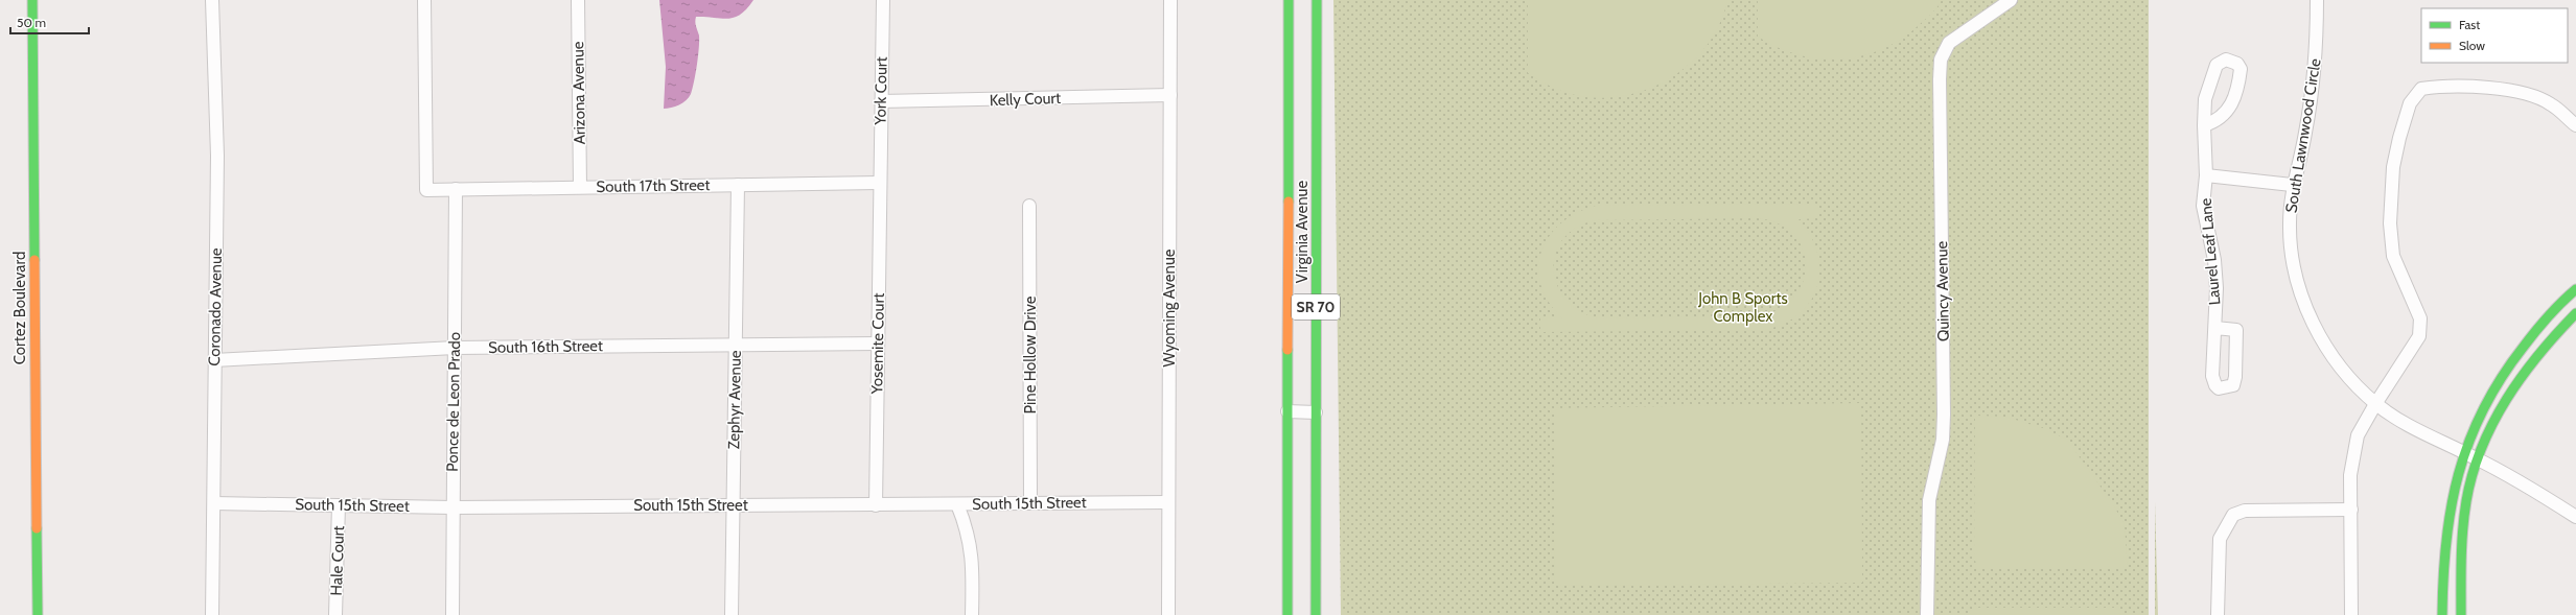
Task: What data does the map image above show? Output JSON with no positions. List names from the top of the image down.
{
  "streets": {
    "street": [
      "York Court",
      "Arizona Avenue",
      "Kelly Court",
      "South Lawnwood Circle",
      "South 17th Street",
      "Virginia Avenue",
      "Laurel Leaf Lane",
      "Quincy Avenue",
      "Coronado Avenue",
      "SR 70",
      "Cortez Boulevard",
      "Wyoming Avenue",
      "Yosemite Court",
      "South 16th Street",
      "Pine Hollow Drive",
      "Zephyr Avenue",
      "Ponce de Leon Prado",
      "South 15th Street",
      "Hale Court"
    ]
  },
  "crossings": [
    ["York Court", "Kelly Court"],
    ["York Court", "South 17th Street"],
    ["York Court", "Yosemite Court"],
    ["Arizona Avenue", "South 17th Street"],
    ["Kelly Court", "Wyoming Avenue"],
    ["South Lawnwood Circle", "Laurel Leaf Lane"],
    ["South 17th Street", "Yosemite Court"],
    ["South 17th Street", "Zephyr Avenue"],
    ["South 17th Street", "Ponce de Leon Prado"],
    ["Coronado Avenue", "South 16th Street"],
    ["Coronado Avenue", "South 15th Street"],
    ["Wyoming Avenue", "South 15th Street"],
    ["Yosemite Court", "South 16th Street"],
    ["Yosemite Court", "South 15th Street"],
    ["South 16th Street", "Zephyr Avenue"],
    ["South 16th Street", "Ponce de Leon Prado"],
    ["Pine Hollow Drive", "South 15th Street"],
    ["Zephyr Avenue", "South 15th Street"],
    ["Ponce de Leon Prado", "South 15th Street"],
    ["South 15th Street", "Hale Court"]
  ],
  "parks": ["John B Sports Complex"],
  "legend": ["Fast", "Slow"],
  "scale_bar": "50 m"
}
